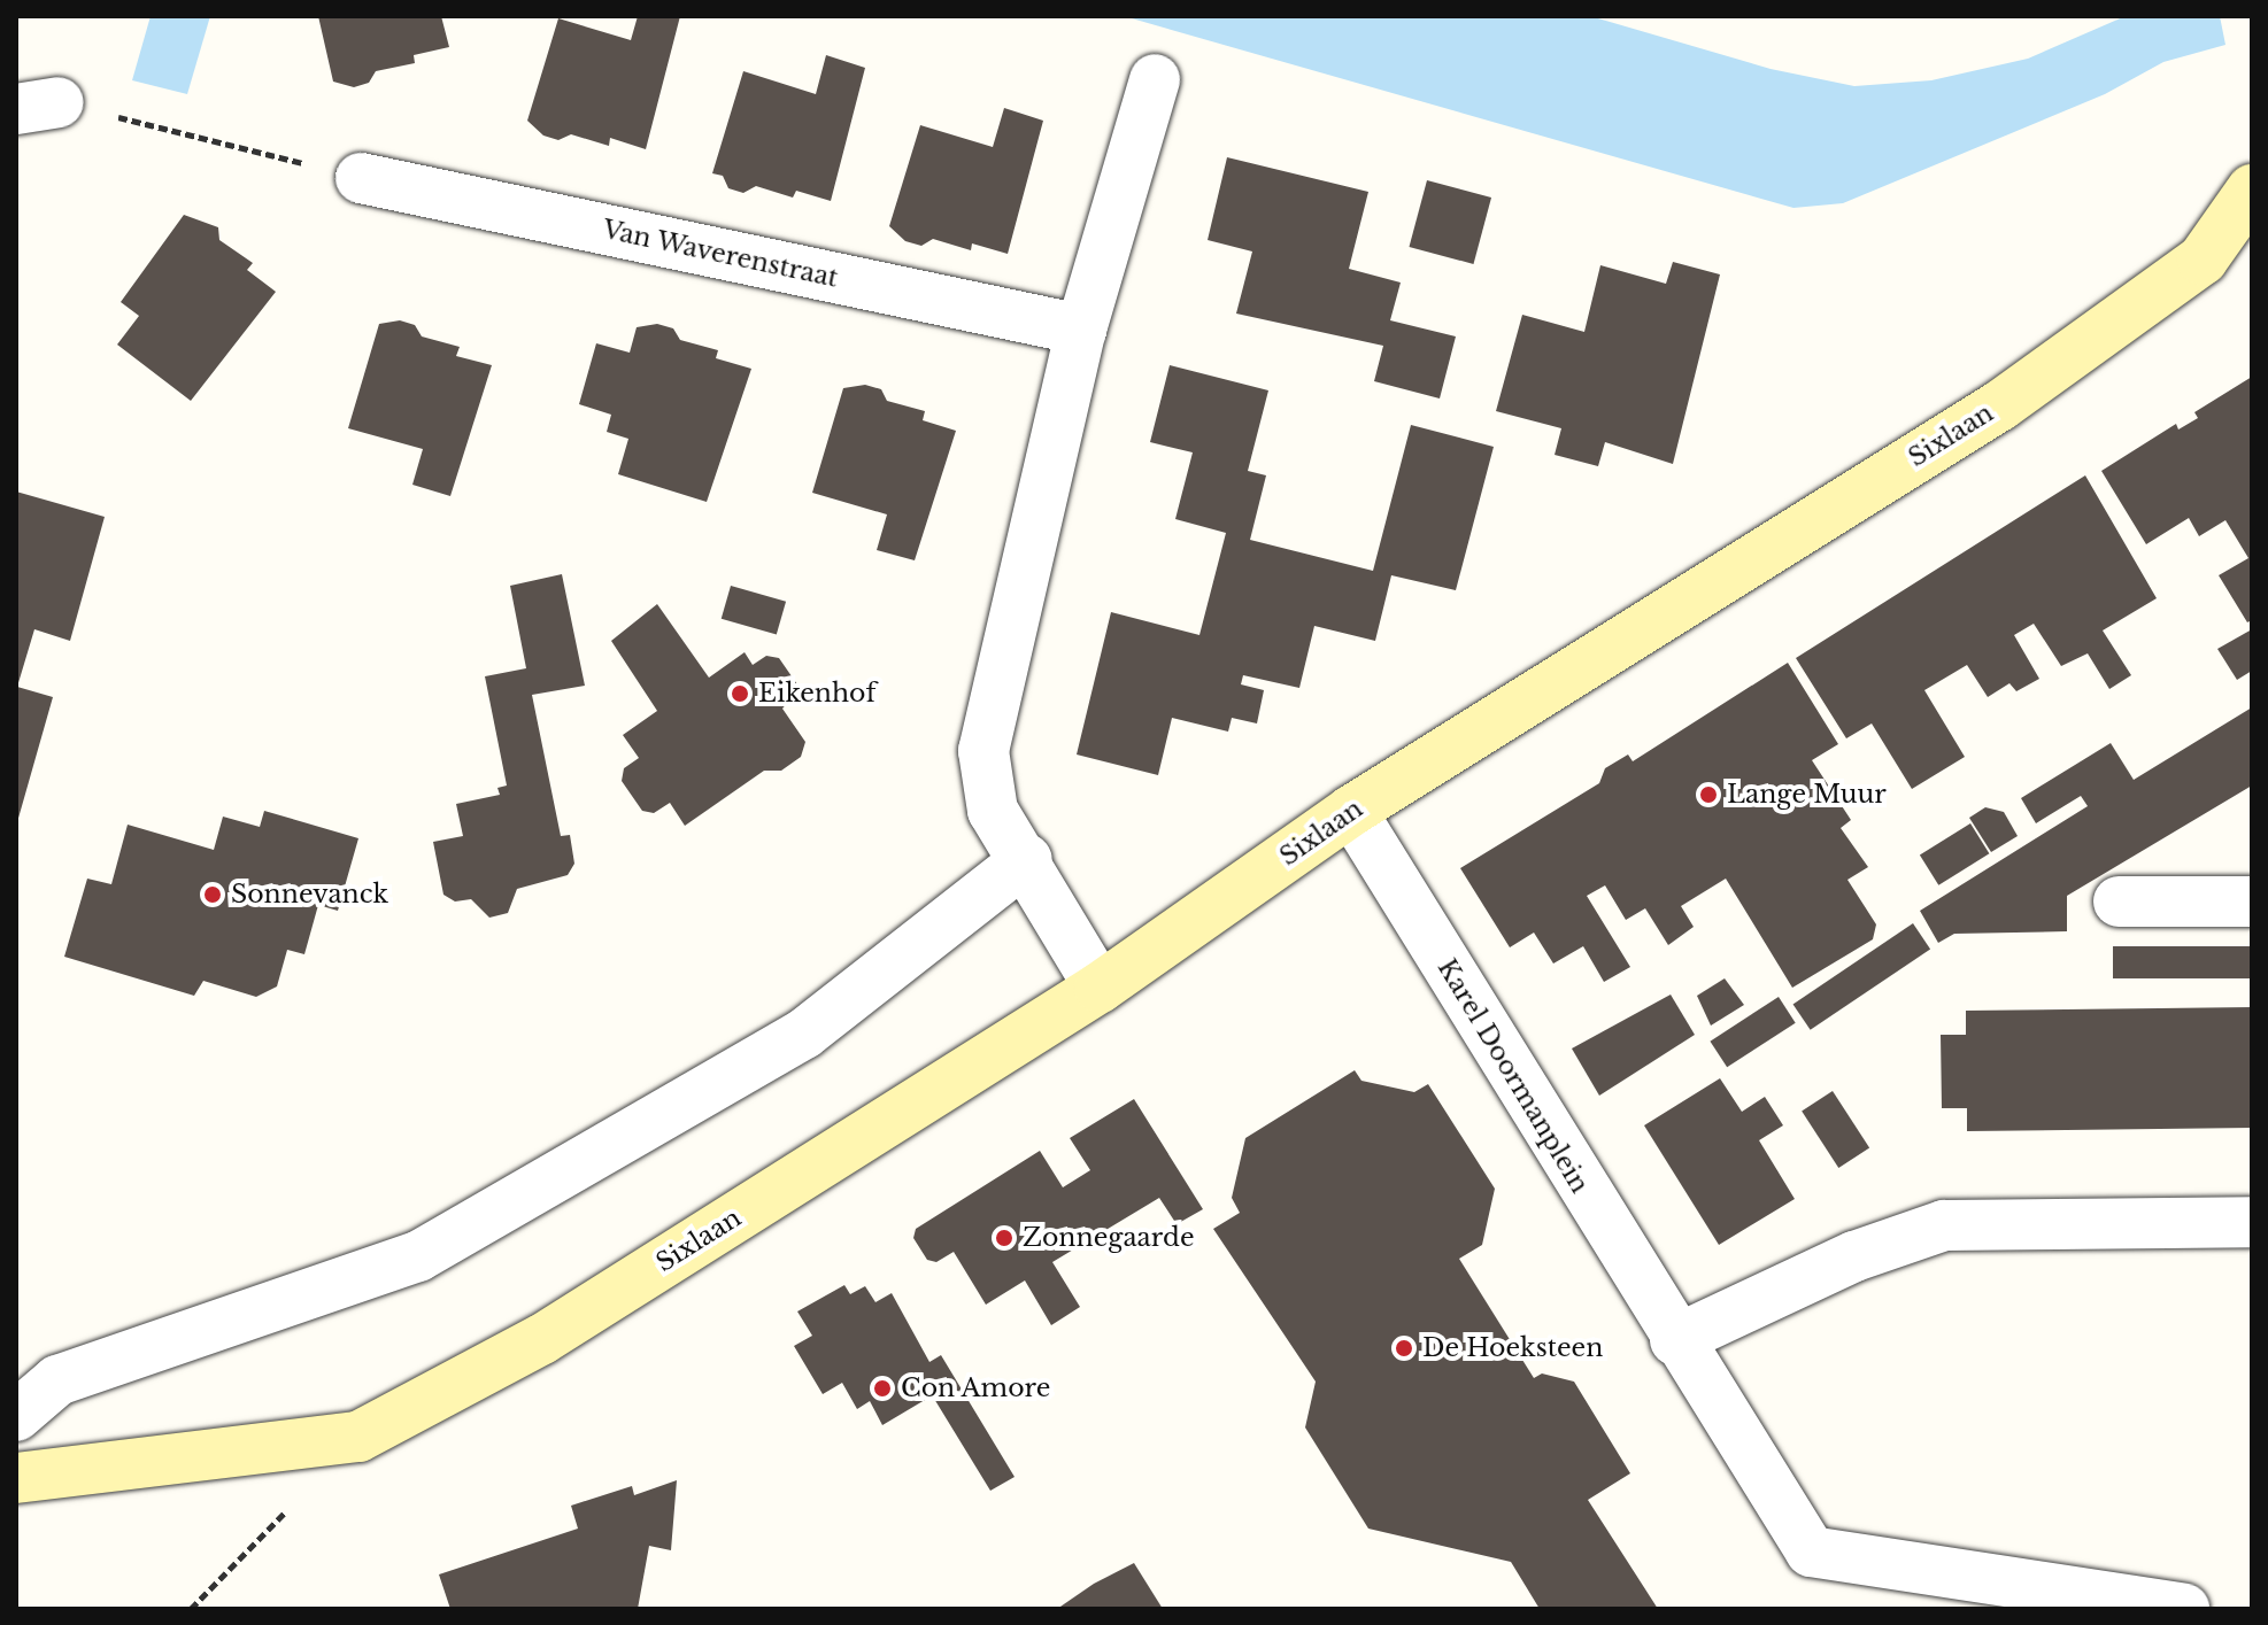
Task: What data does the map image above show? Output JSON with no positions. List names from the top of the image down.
{
  "streets": {
    "street": ["Van Waverenstraat", "Sixlaan", "Karel Doormanplein"]
  },
  "crossings": [
    ["Sixlaan", "Karel Doormanplein"]
  ],
  "places": [
    "Eikenhof",
    "Lange Muur",
    "Sonnevanck",
    "Zonnegaarde",
    "De Hoeksteen",
    "Con Amore"
  ]
}
